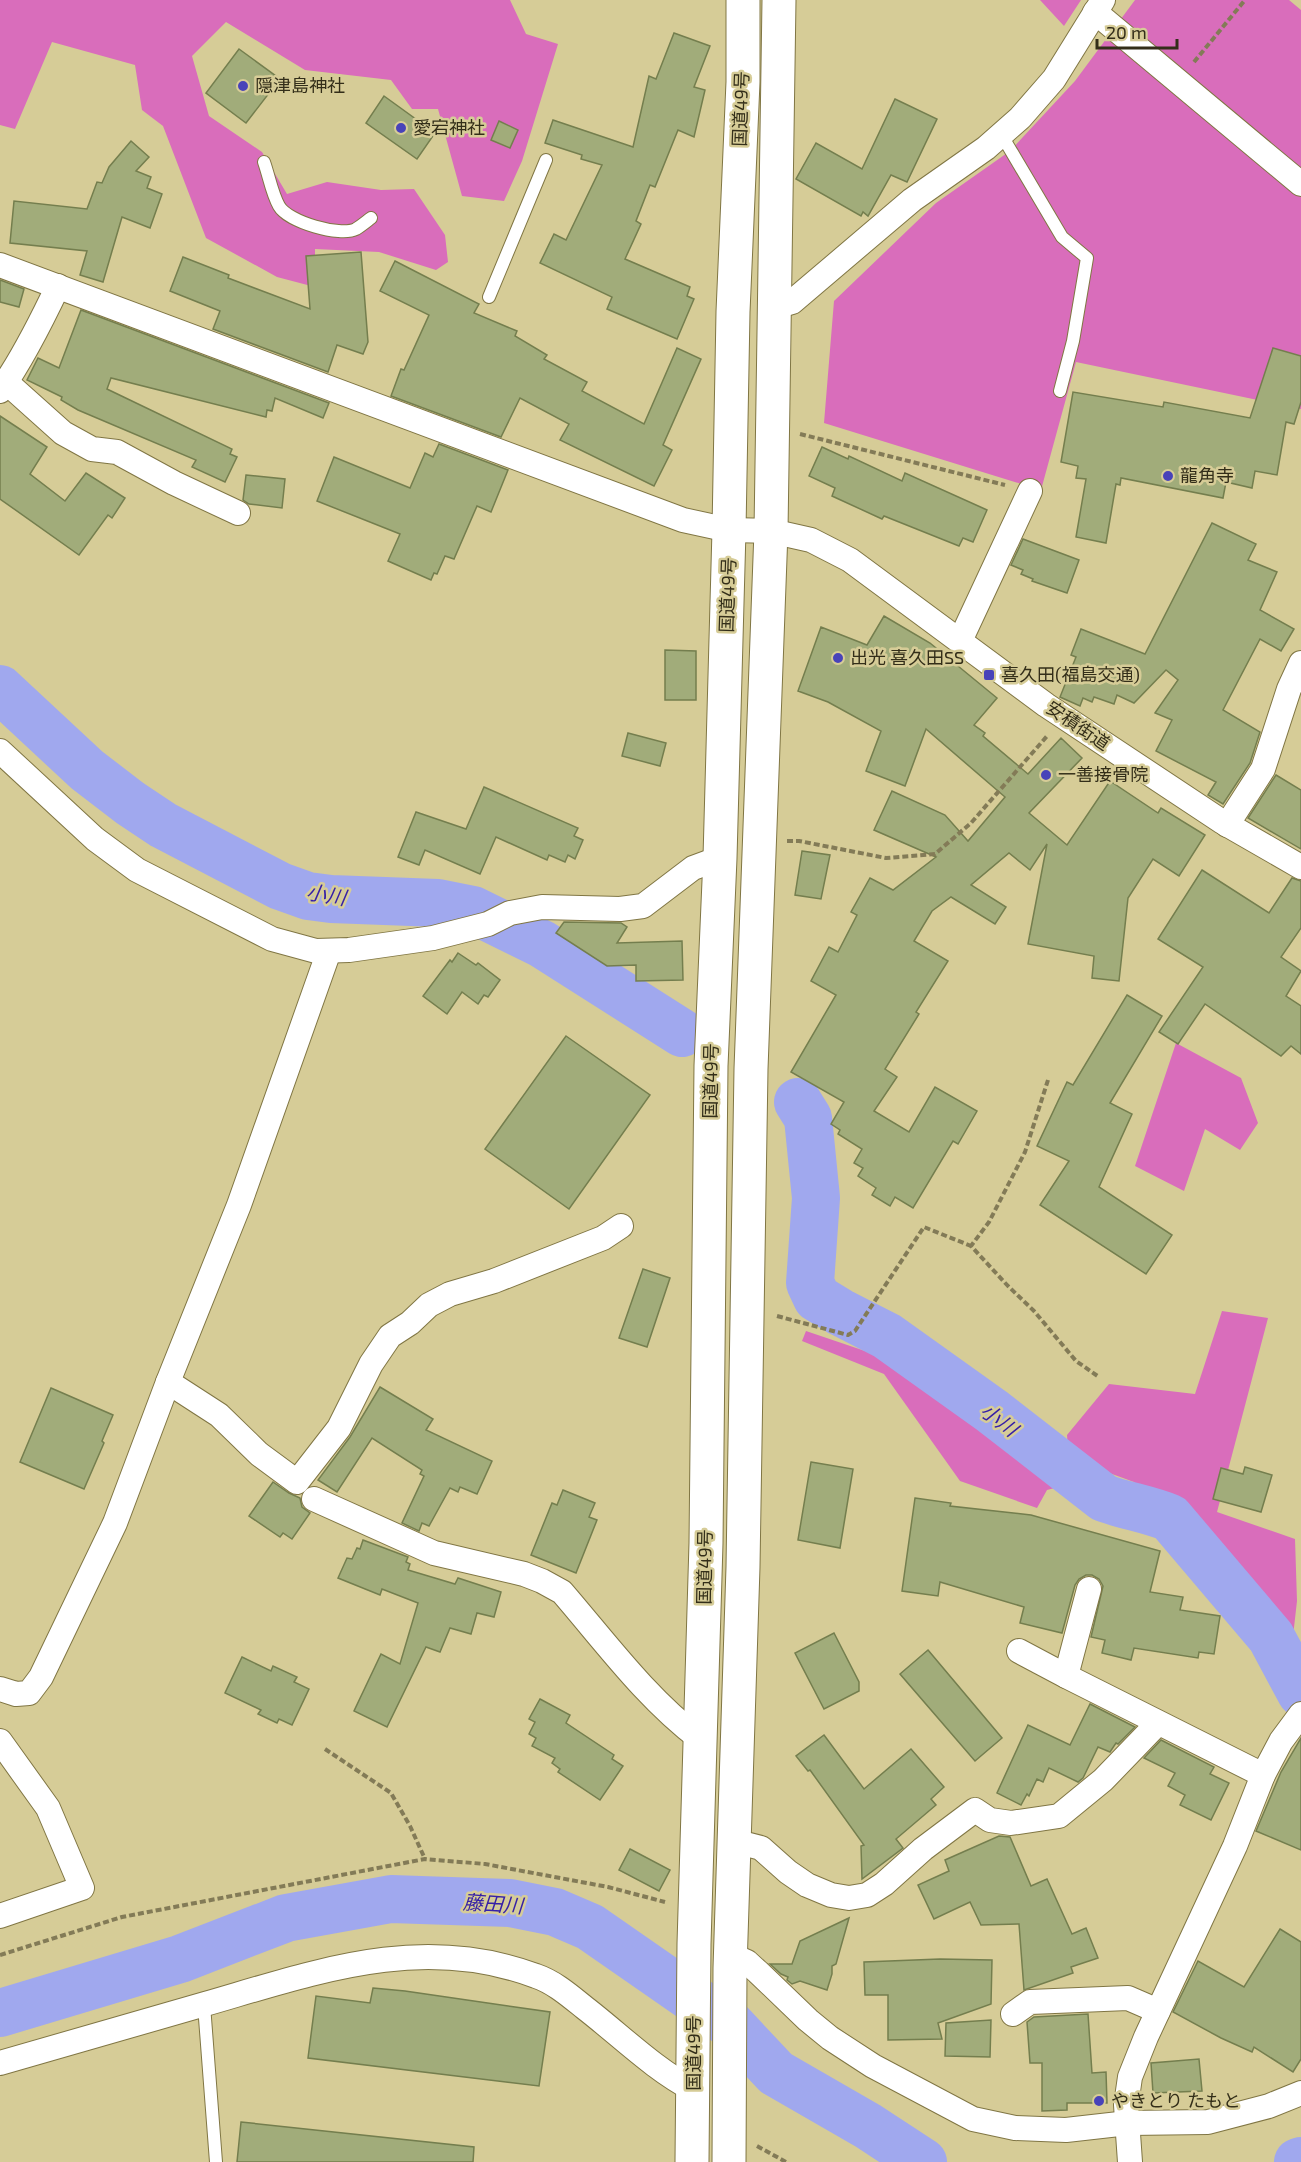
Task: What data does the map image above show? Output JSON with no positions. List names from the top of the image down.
{
  "streets": {
    "highway": ["国道49号"],
    "street": ["安積街道"]
  },
  "crossings": [
    ["国道49号", "安積街道"]
  ],
  "water": ["小川", "藤田川"],
  "places": {
    "other": [
      "隠津島神社",
      "愛宕神社",
      "龍角寺",
      "出光 喜久田SS",
      "一善接骨院",
      "やきとり たもと"
    ],
    "transit": ["喜久田(福島交通)"]
  },
  "scale_bar": "20 m"
}
